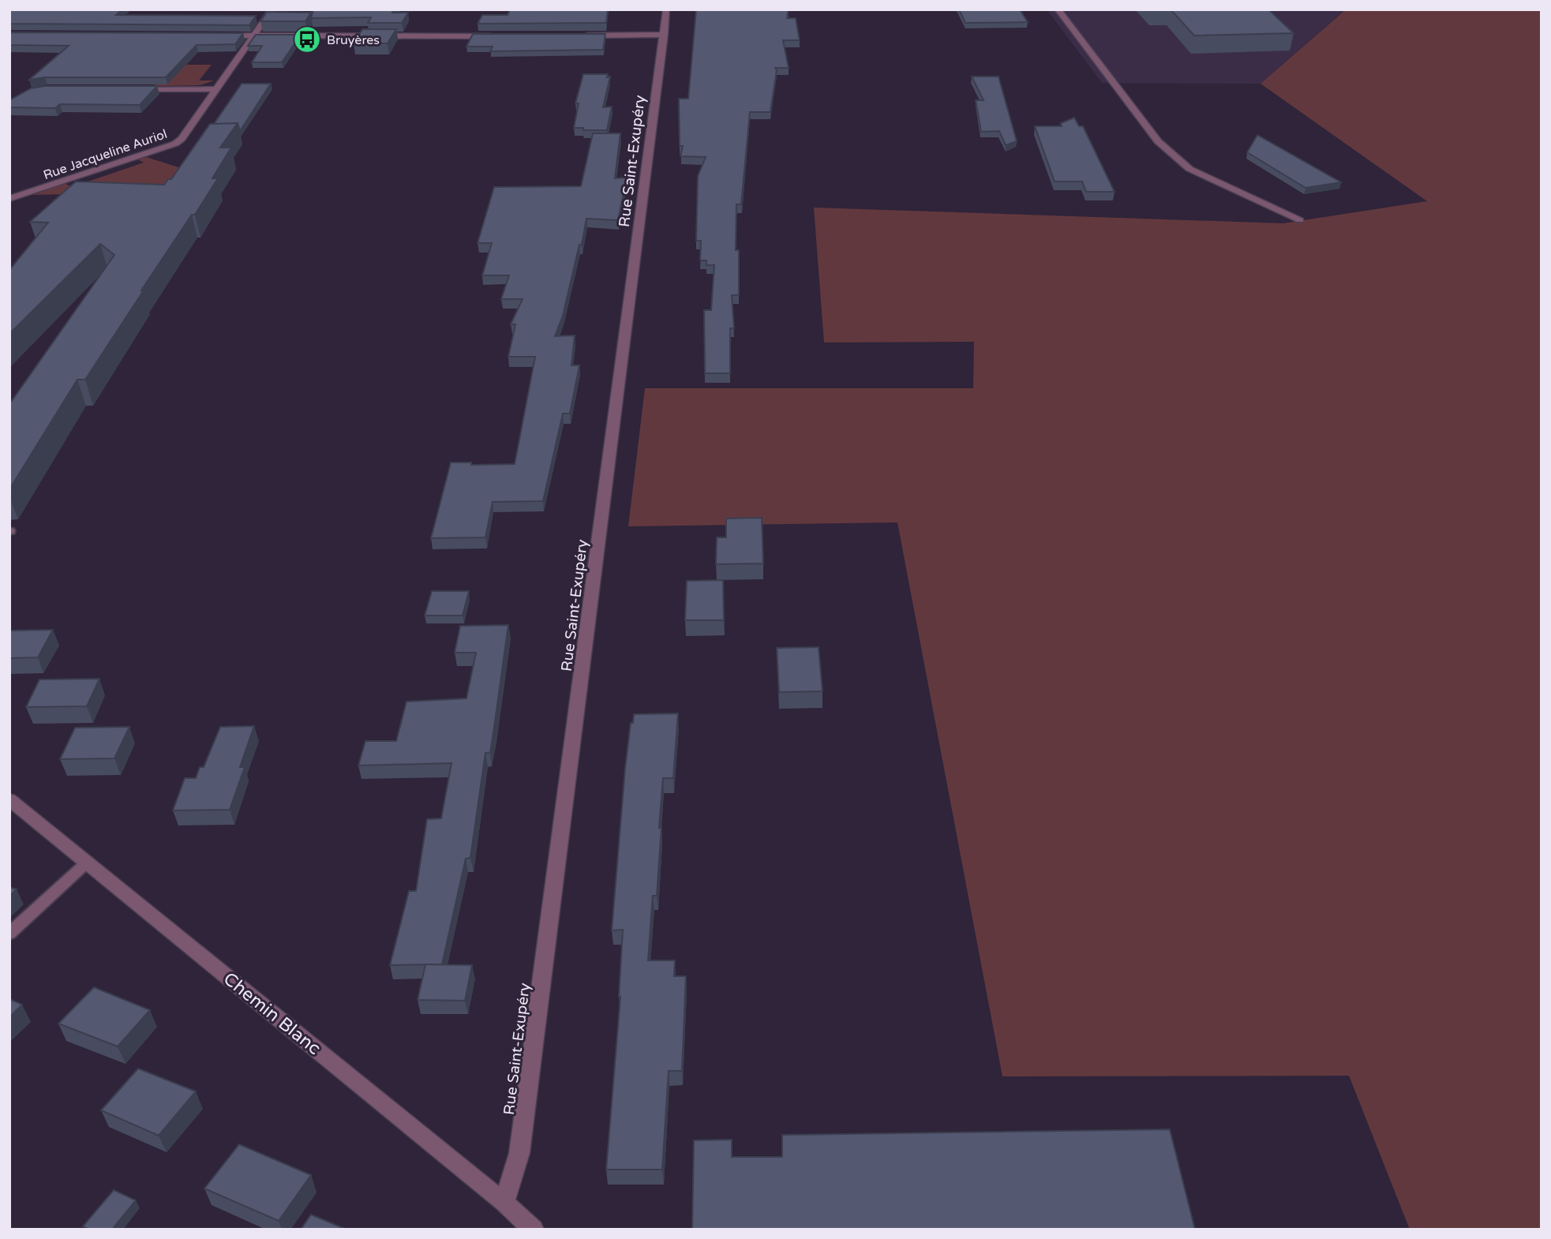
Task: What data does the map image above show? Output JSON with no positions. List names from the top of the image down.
{
  "streets": {
    "street": ["Rue Jacqueline Auriol", "Rue Saint-Exupéry", "Chemin Blanc"]
  },
  "crossings": [
    ["Rue Saint-Exupéry", "Chemin Blanc"]
  ],
  "places": {
    "bus stop": ["Bruyères"]
  }
}
